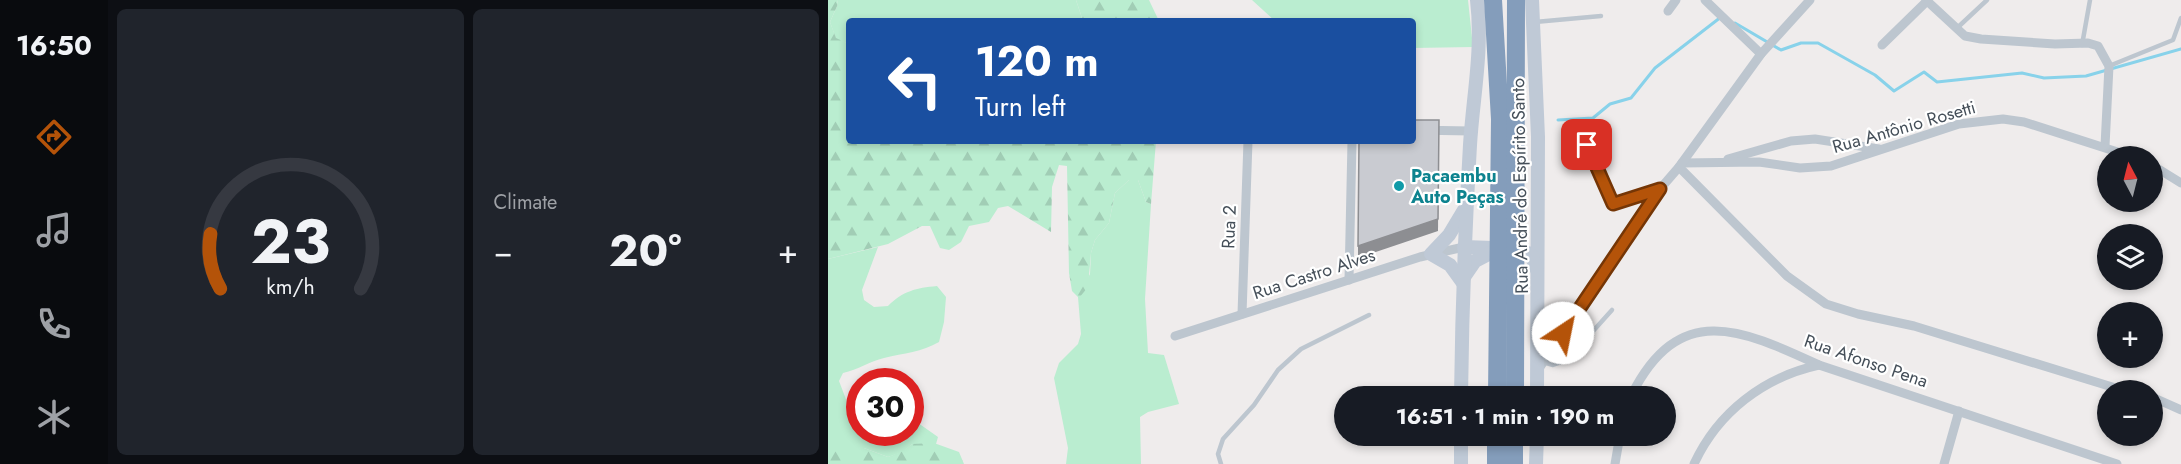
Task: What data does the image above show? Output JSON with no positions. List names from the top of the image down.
{
  "streets": {
    "street": [
      "Rua Antônio Rosetti",
      "Rua André do Espírito Santo",
      "Rua 2",
      "Rua Castro Alves",
      "Rua Afonso Pena"
    ]
  },
  "crossings": [
    ["Rua 2", "Rua Castro Alves"]
  ],
  "places": ["Pacaembu Auto Peças"],
  "north": "top",
  "page": {
    "tabs": "16:50",
    "tile": "Climate",
    "turn": ["120 m", "Turn left"],
    "map_buttons": ["+", "−"],
    "heat": ["−", "20°", "+"],
    "limit": "30",
    "trip": "16:51 · 1 min · 190 m",
    "gauge": ["23", "km/h"]
  }
}
